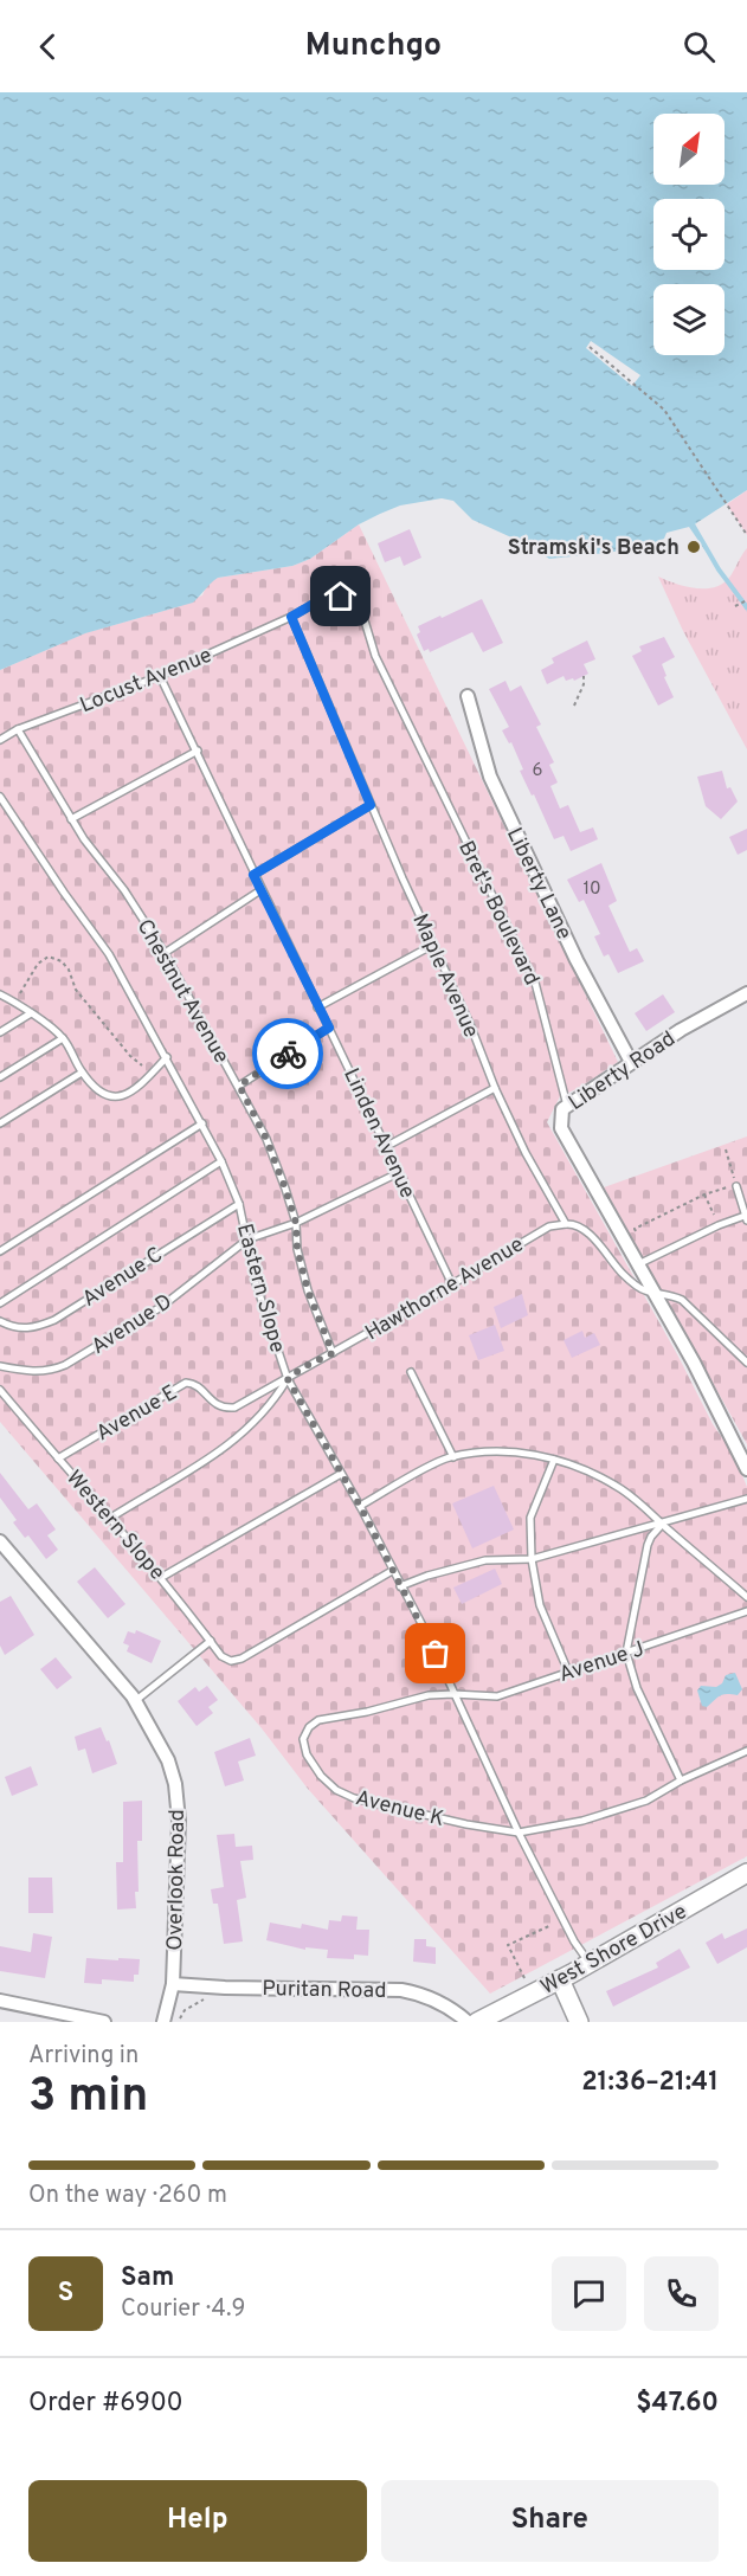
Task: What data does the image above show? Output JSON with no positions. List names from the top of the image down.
{
  "streets": {
    "street": [
      "Liberty Lane",
      "Liberty Road",
      "Overlook Road",
      "West Shore Drive",
      "Puritan Road"
    ],
    "lane": [
      "Locust Avenue",
      "Bret's Boulevard",
      "Maple Avenue",
      "Chestnut Avenue",
      "Linden Avenue",
      "Avenue C",
      "Eastern Slope",
      "Hawthorne Avenue",
      "Avenue D",
      "Avenue E",
      "Western Slope",
      "Avenue J",
      "Avenue K"
    ]
  },
  "crossings": [
    ["Locust Avenue", "Bret's Boulevard"],
    ["Locust Avenue", "Maple Avenue"],
    ["Locust Avenue", "Chestnut Avenue"],
    ["Locust Avenue", "Linden Avenue"],
    ["Liberty Lane", "Liberty Road"],
    ["Bret's Boulevard", "Liberty Road"],
    ["Maple Avenue", "Liberty Road"],
    ["Maple Avenue", "Hawthorne Avenue"],
    ["Chestnut Avenue", "Hawthorne Avenue"],
    ["Chestnut Avenue", "Avenue D"],
    ["Linden Avenue", "Hawthorne Avenue"],
    ["Linden Avenue", "Avenue D"],
    ["Avenue C", "Eastern Slope"],
    ["Eastern Slope", "Hawthorne Avenue"],
    ["Eastern Slope", "Avenue D"],
    ["Eastern Slope", "Avenue E"],
    ["Eastern Slope", "Western Slope"],
    ["Eastern Slope", "Avenue J"],
    ["Eastern Slope", "Avenue K"],
    ["Eastern Slope", "West Shore Drive"],
    ["Hawthorne Avenue", "Avenue E"],
    ["Avenue E", "Western Slope"],
    ["Avenue J", "Avenue K"],
    ["Overlook Road", "Puritan Road"]
  ],
  "places": ["Stramski's Beach"],
  "house_numbers": ["6", "10"],
  "north": "top right",
  "page": {
    "header": "Munchgo",
    "heading": ["3 min", "Arriving in", "21:36–21:41"],
    "panel": [
      "Sam",
      "Courier · 4.9",
      "Order #6900",
      "$47.60"
    ],
    "bar": "On the way · 260 m",
    "round": "S",
    "buttons": ["Help", "Share"]
  }
}
